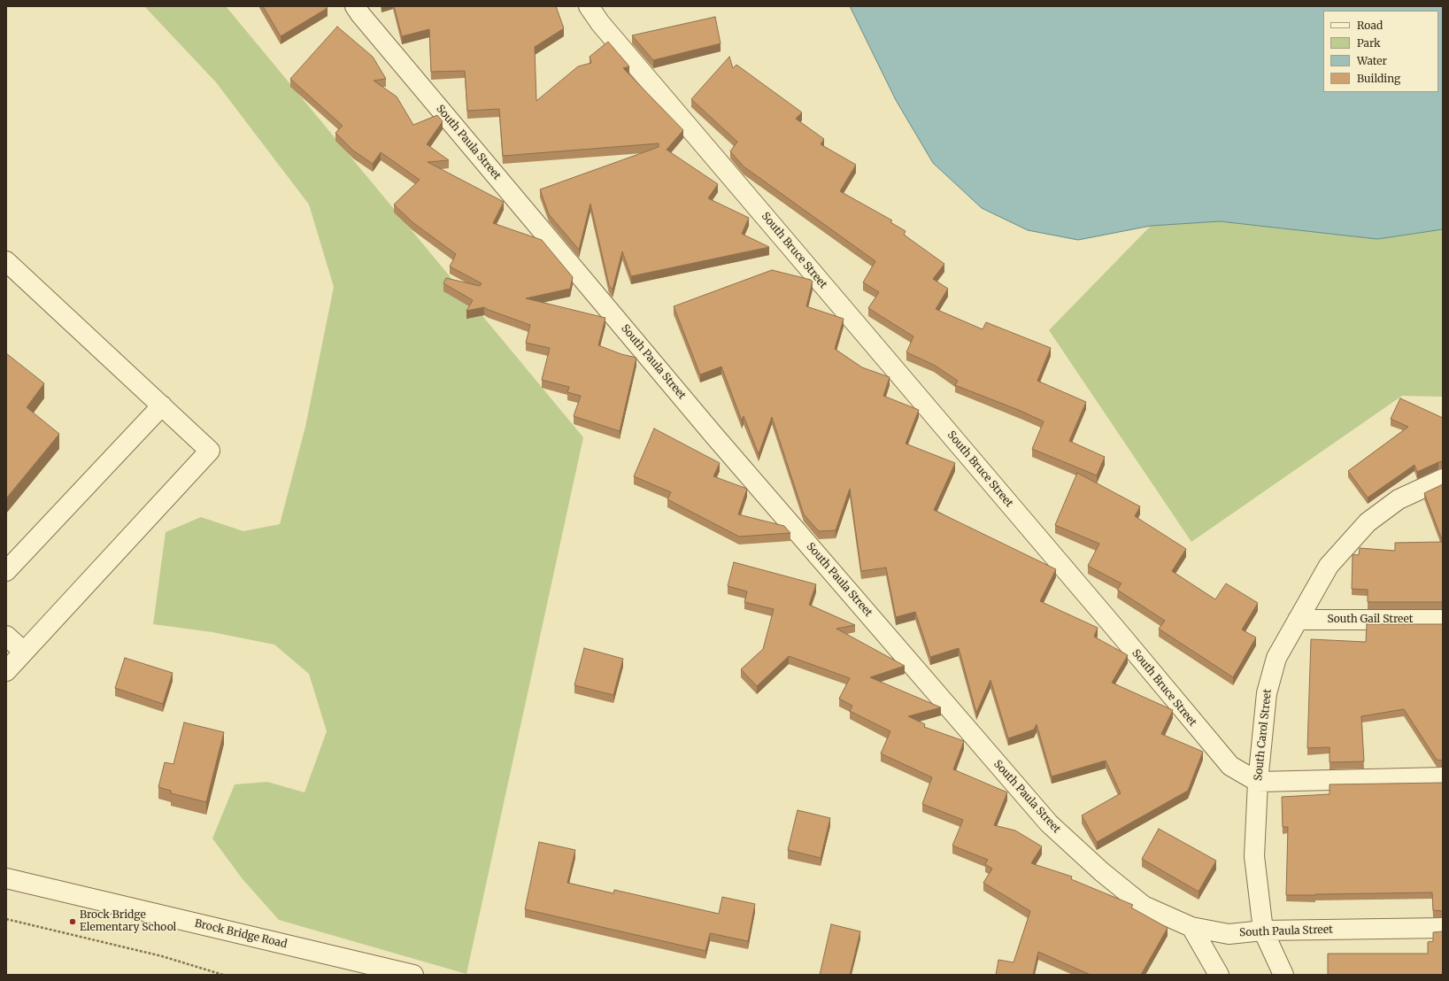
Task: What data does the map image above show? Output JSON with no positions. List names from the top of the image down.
{
  "streets": {
    "street": [
      "South Paula Street",
      "South Bruce Street",
      "South Gail Street",
      "South Carol Street",
      "Brock Bridge Road"
    ]
  },
  "crossings": [
    ["South Paula Street", "South Carol Street"],
    ["South Bruce Street", "South Carol Street"],
    ["South Gail Street", "South Carol Street"]
  ],
  "places": ["Brock Bridge Elementary School"],
  "legend": [
    "Road",
    "Park",
    "Water",
    "Building"
  ]
}
